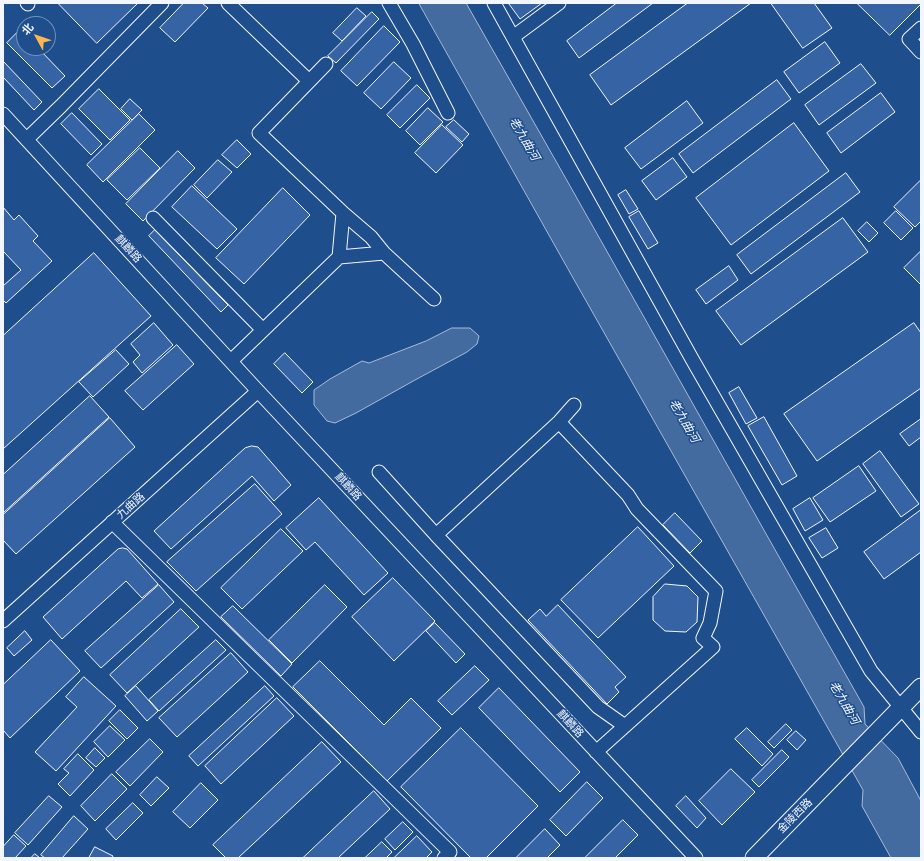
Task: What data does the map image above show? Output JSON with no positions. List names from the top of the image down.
{
  "streets": {
    "main road": ["金陵西路"],
    "street": ["麒麟路", "九曲路"]
  },
  "crossings": [
    ["麒麟路", "九曲路"]
  ],
  "water": ["老九曲河"],
  "north": "top left"
}
